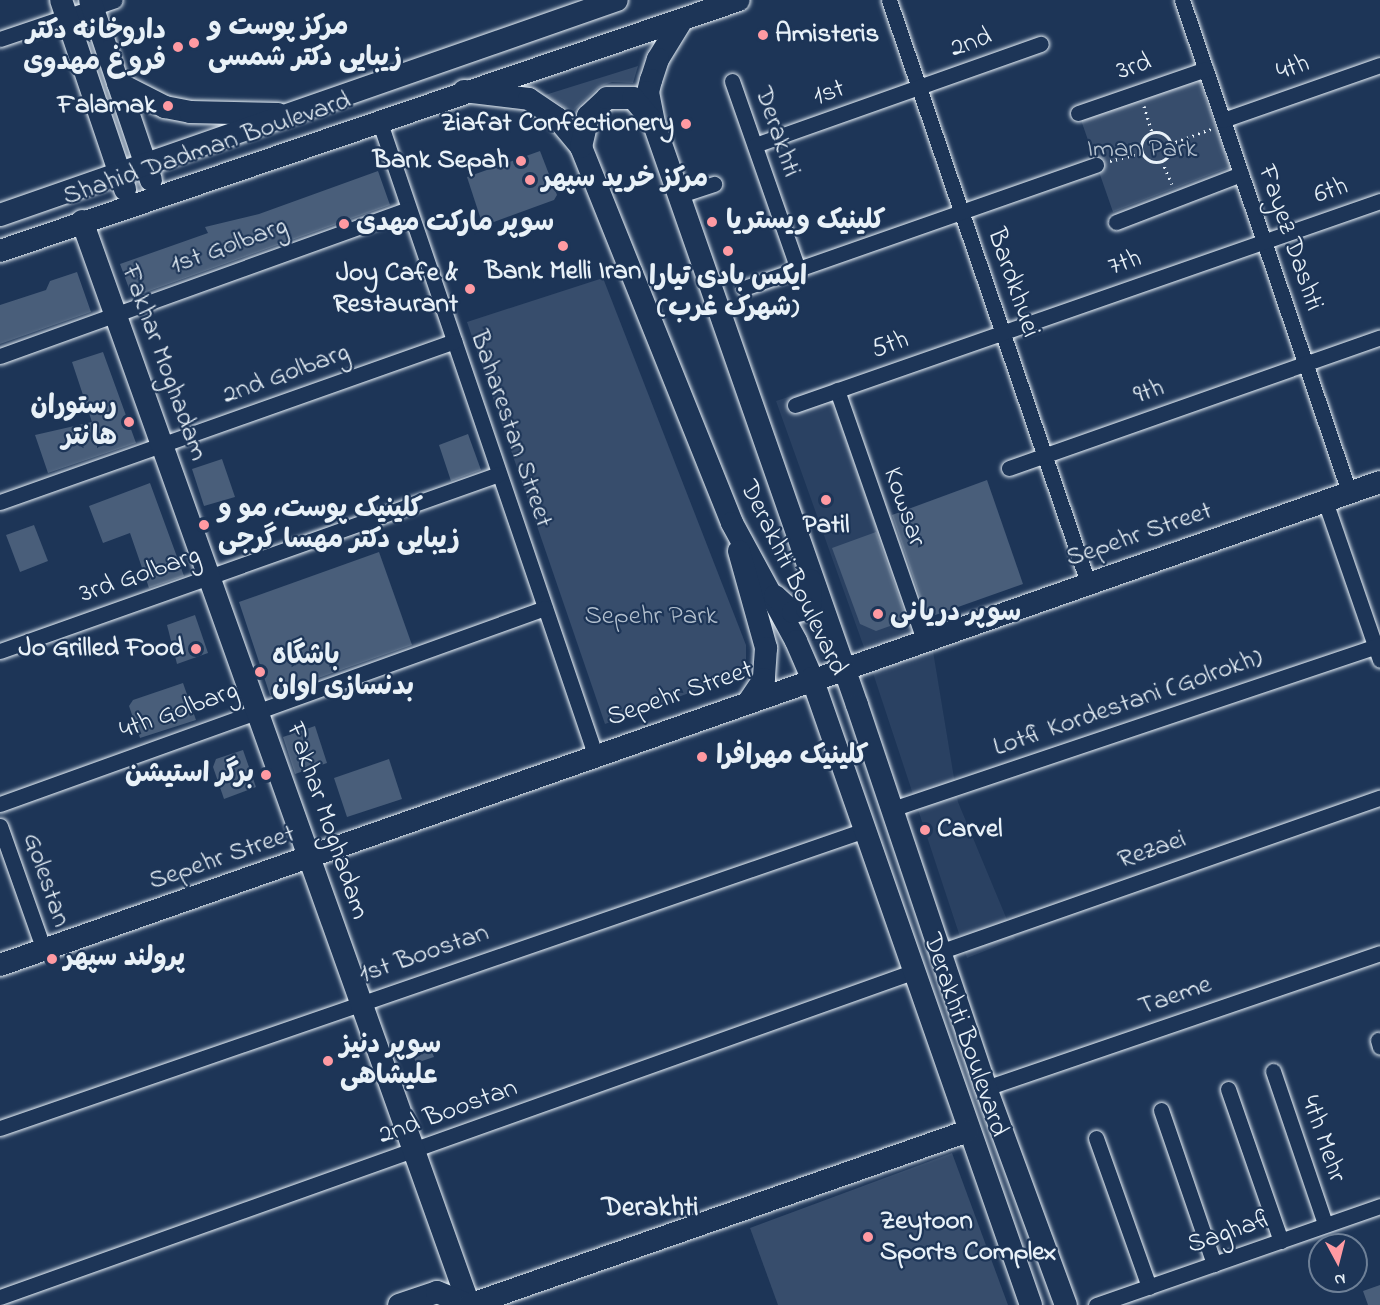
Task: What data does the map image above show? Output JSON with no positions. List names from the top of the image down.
{
  "streets": {
    "main road": [
      "Shahid Dadman Boulevard",
      "Fakhar Moghadam",
      "Sepehr Street",
      "Derakhti Boulevard"
    ],
    "street": [
      "2nd",
      "3rd",
      "4th",
      "1st",
      "Derakhti",
      "6th",
      "Fayez Dashti",
      "1st Golbarg",
      "7th",
      "Bardkhuei",
      "5th",
      "2nd Golbarg",
      "9th",
      "Baharestan Street",
      "Kowsar",
      "3rd Golbarg",
      "Lotfi Kordestani (Golrokh)",
      "4th Golbarg",
      "Rezaei",
      "Golestan",
      "1st Boostan",
      "Taeme",
      "2nd Boostan",
      "4th Mehr",
      "Saghafi"
    ]
  },
  "crossings": [
    ["2nd", "1st"],
    ["2nd", "Bardkhuei"],
    ["3rd", "Fayez Dashti"],
    ["4th", "Fayez Dashti"],
    ["1st", "Derakhti"],
    ["1st", "Bardkhuei"],
    ["Shahid Dadman Boulevard", "Fakhar Moghadam"],
    ["Shahid Dadman Boulevard", "Baharestan Street"],
    ["Shahid Dadman Boulevard", "Derakhti Boulevard"],
    ["6th", "Fayez Dashti"],
    ["6th", "7th"],
    ["Fayez Dashti", "7th"],
    ["Fayez Dashti", "9th"],
    ["Fayez Dashti", "Sepehr Street"],
    ["1st Golbarg", "Fakhar Moghadam"],
    ["1st Golbarg", "Baharestan Street"],
    ["7th", "Bardkhuei"],
    ["7th", "5th"],
    ["Bardkhuei", "5th"],
    ["Bardkhuei", "9th"],
    ["Bardkhuei", "Sepehr Street"],
    ["5th", "Kowsar"],
    ["Fakhar Moghadam", "2nd Golbarg"],
    ["Fakhar Moghadam", "Sepehr Street"],
    ["Fakhar Moghadam", "3rd Golbarg"],
    ["Fakhar Moghadam", "4th Golbarg"],
    ["Fakhar Moghadam", "1st Boostan"],
    ["Fakhar Moghadam", "2nd Boostan"],
    ["2nd Golbarg", "Baharestan Street"],
    ["Baharestan Street", "Sepehr Street"],
    ["Baharestan Street", "3rd Golbarg"],
    ["Baharestan Street", "4th Golbarg"],
    ["Kowsar", "Sepehr Street"],
    ["Sepehr Street", "Derakhti Boulevard"],
    ["Sepehr Street", "Golestan"],
    ["Derakhti Boulevard", "Lotfi Kordestani (Golrokh)"],
    ["Derakhti Boulevard", "Rezaei"],
    ["Derakhti Boulevard", "1st Boostan"],
    ["Derakhti Boulevard", "Taeme"],
    ["Derakhti Boulevard", "2nd Boostan"],
    ["4th Mehr", "Saghafi"]
  ],
  "districts": ["Derakhti"],
  "parks": ["Iman Park", "Sepehr Park"],
  "places": [
    "Amisteris",
    "مرکز پوست و زیبایی دکتر شمسی",
    "داروخانه دکتر فروغ مهدوی",
    "Falamak",
    "Ziafat Confectionery",
    "Bank Sepah",
    "مرکز خرید سپهر",
    "کلینیک ویستریا",
    "سوپر مارکت مهدی",
    "Bank Melli Iran",
    "ایکس بادی تیارا (شهرک غرب)",
    "Joy Cafe & Restaurant",
    "رستوران هانتر",
    "Patil",
    "کلینیک پوست، مو و زیبایی دکتر مهسا گرجی",
    "سوپر دریانی",
    "Jo Grilled Food",
    "باشگاه بدنسازی اوان",
    "کلینیک مهرافرا",
    "برگر استیشن",
    "Carvel",
    "پرولند سپهر",
    "سوپر دنيز عليشاهى",
    "Zeytoon Sports Complex"
  ],
  "north": "bottom"
}
